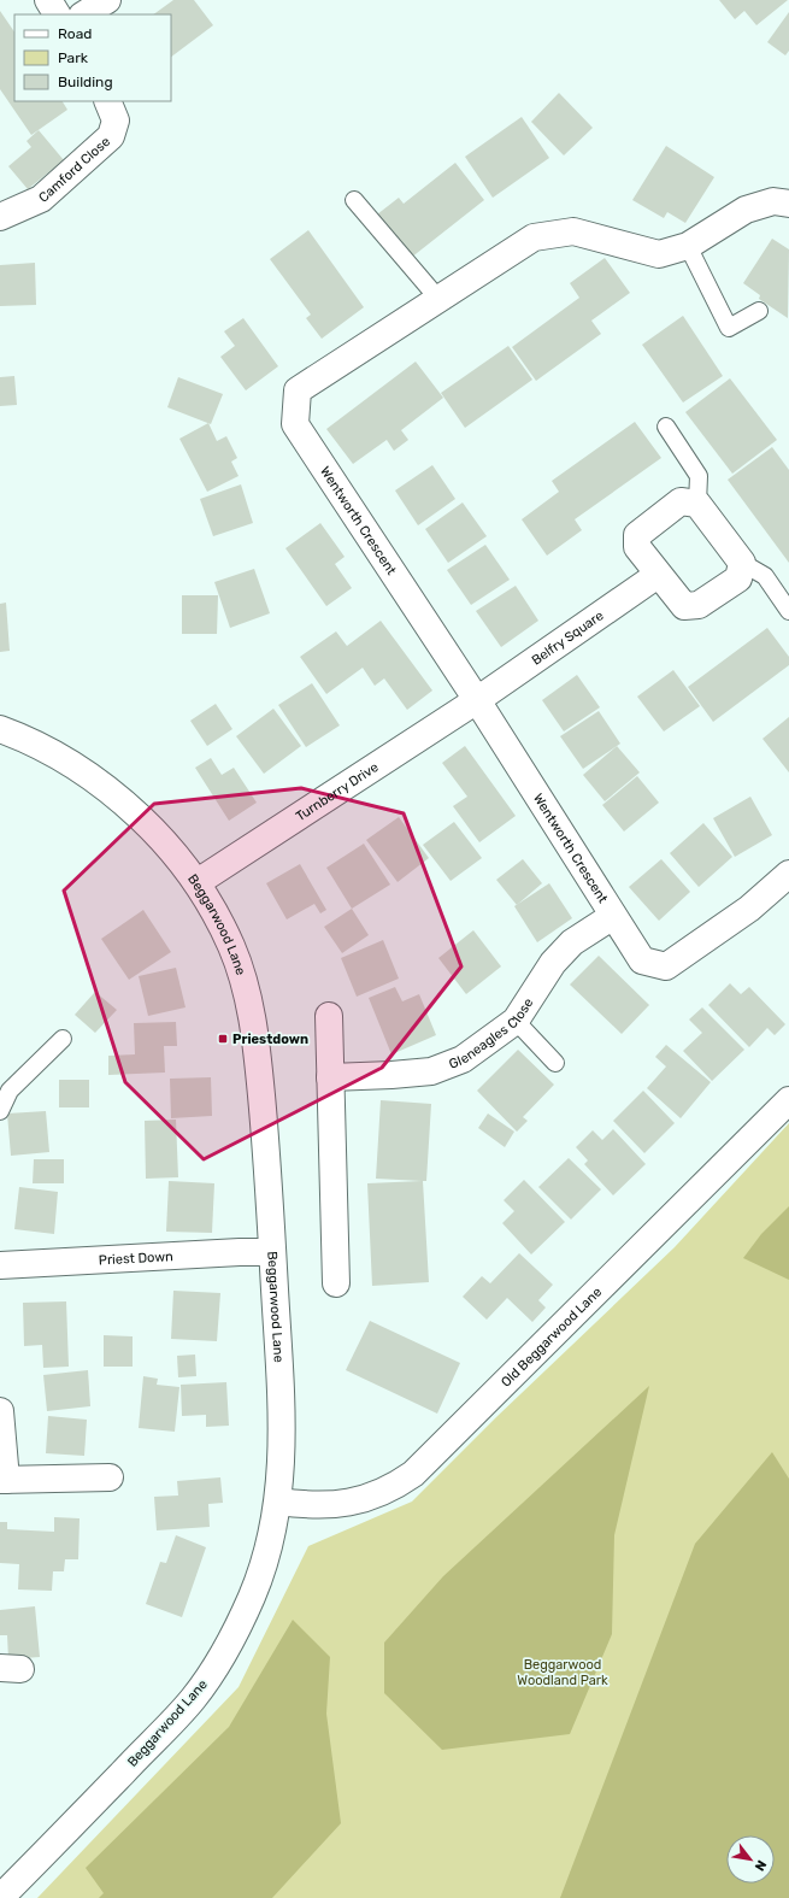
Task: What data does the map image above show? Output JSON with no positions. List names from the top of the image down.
{
  "streets": {
    "street": [
      "Camford Close",
      "Wentworth Crescent",
      "Belfry Square",
      "Turnberry Drive",
      "Beggarwood Lane",
      "Gleneagles Close",
      "Priest Down",
      "Old Beggarwood Lane"
    ]
  },
  "crossings": [
    ["Wentworth Crescent", "Belfry Square"],
    ["Wentworth Crescent", "Turnberry Drive"],
    ["Wentworth Crescent", "Gleneagles Close"],
    ["Belfry Square", "Turnberry Drive"],
    ["Turnberry Drive", "Beggarwood Lane"],
    ["Beggarwood Lane", "Priest Down"],
    ["Beggarwood Lane", "Old Beggarwood Lane"]
  ],
  "parks": ["Beggarwood Woodland Park"],
  "places": {
    "transit": ["Priestdown"]
  },
  "legend": ["Road", "Park", "Building"],
  "north": "bottom right"
}
